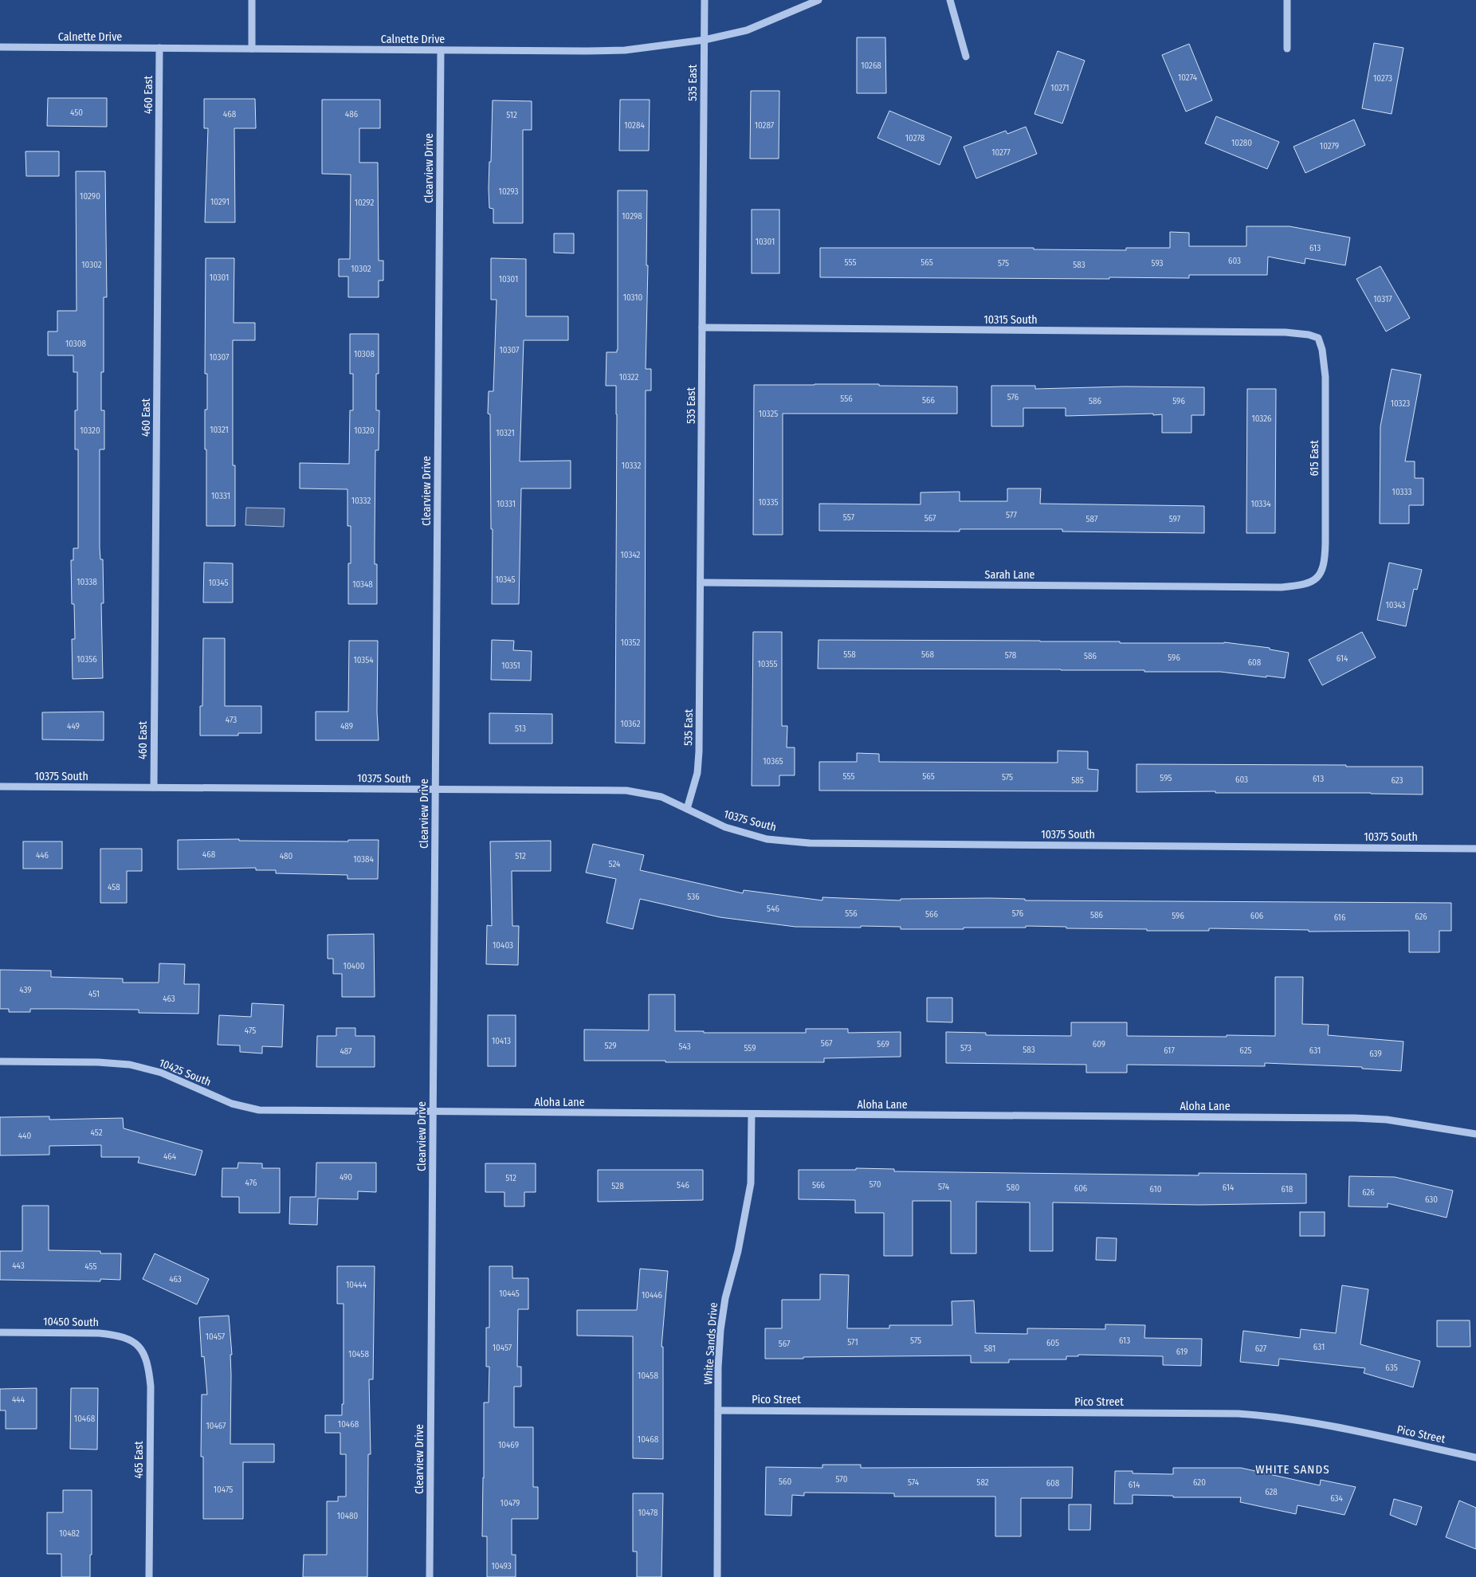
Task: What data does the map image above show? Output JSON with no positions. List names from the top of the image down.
{
  "streets": {
    "street": [
      "Calnette Drive",
      "535 East",
      "460 East",
      "Clearview Drive",
      "10315 South",
      "615 East",
      "Sarah Lane",
      "10375 South",
      "10425 South",
      "Aloha Lane",
      "10450 South",
      "White Sands Drive",
      "Pico Street",
      "465 East"
    ]
  },
  "crossings": [
    ["Calnette Drive", "535 East"],
    ["Calnette Drive", "460 East"],
    ["Calnette Drive", "Clearview Drive"],
    ["535 East", "10315 South"],
    ["535 East", "Sarah Lane"],
    ["535 East", "10375 South"],
    ["460 East", "10375 South"],
    ["Clearview Drive", "10375 South"],
    ["Clearview Drive", "Aloha Lane"],
    ["10315 South", "615 East"],
    ["615 East", "Sarah Lane"],
    ["10425 South", "Aloha Lane"],
    ["Aloha Lane", "White Sands Drive"],
    ["10450 South", "465 East"],
    ["White Sands Drive", "Pico Street"]
  ],
  "districts": ["WHITE SANDS"],
  "house_numbers": [
    "10268",
    "10274",
    "10273",
    "10271",
    "450",
    "468",
    "486",
    "512",
    "10284",
    "10287",
    "10278",
    "10280",
    "10279",
    "10277",
    "10293",
    "10290",
    "10291",
    "10292",
    "10298",
    "10301",
    "613",
    "603",
    "555",
    "565",
    "575",
    "593",
    "10302",
    "583",
    "10302",
    "10301",
    "10301",
    "10310",
    "10317",
    "10308",
    "10307",
    "10308",
    "10307",
    "10322",
    "576",
    "556",
    "566",
    "586",
    "596",
    "10323",
    "10325",
    "10326",
    "10321",
    "10320",
    "10320",
    "10321",
    "10332",
    "10333",
    "10331",
    "10332",
    "10335",
    "10331",
    "10334",
    "577",
    "557",
    "567",
    "587",
    "597",
    "10342",
    "10345",
    "10338",
    "10345",
    "10348",
    "10343",
    "10352",
    "558",
    "568",
    "578",
    "586",
    "596",
    "614",
    "10356",
    "10354",
    "608",
    "10355",
    "10351",
    "473",
    "10362",
    "449",
    "489",
    "513",
    "10365",
    "555",
    "565",
    "575",
    "595",
    "613",
    "603",
    "585",
    "623",
    "468",
    "446",
    "480",
    "512",
    "10384",
    "524",
    "458",
    "536",
    "546",
    "556",
    "576",
    "566",
    "586",
    "596",
    "606",
    "626",
    "616",
    "10403",
    "10400",
    "439",
    "451",
    "463",
    "475",
    "10413",
    "567",
    "569",
    "609",
    "529",
    "543",
    "559",
    "573",
    "583",
    "617",
    "625",
    "631",
    "487",
    "639",
    "452",
    "440",
    "464",
    "490",
    "512",
    "476",
    "570",
    "546",
    "566",
    "528",
    "574",
    "580",
    "614",
    "606",
    "610",
    "618",
    "626",
    "630",
    "443",
    "455",
    "463",
    "10444",
    "10445",
    "10446",
    "10457",
    "575",
    "613",
    "571",
    "605",
    "567",
    "631",
    "10457",
    "581",
    "627",
    "619",
    "10458",
    "635",
    "10458",
    "444",
    "10468",
    "10468",
    "10467",
    "10468",
    "10469",
    "570",
    "560",
    "574",
    "582",
    "620",
    "608",
    "614",
    "10475",
    "628",
    "634",
    "10479",
    "10478",
    "10480",
    "10482",
    "10493"
  ]
}
